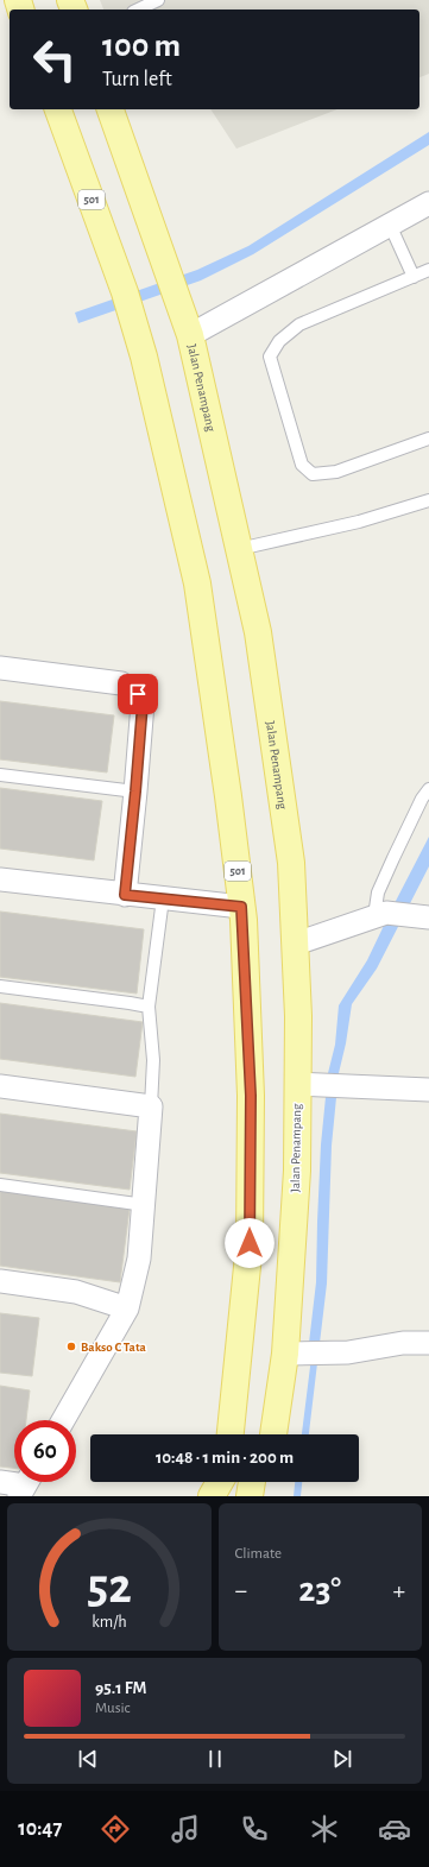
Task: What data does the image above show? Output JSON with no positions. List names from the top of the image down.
{
  "streets": {
    "main road": ["501", "Jalan Penampang"]
  },
  "places": ["Bakso C Tata"],
  "page": {
    "turn": ["100 m", "Turn left"],
    "limit": "60",
    "trip": "10:48 · 1 min · 200 m",
    "tile": "Climate",
    "heat": ["−", "23°", "+"],
    "song": ["95.1 FM", "Music"],
    "tabs": "10:47",
    "gauge": ["52", "km/h"]
  }
}
